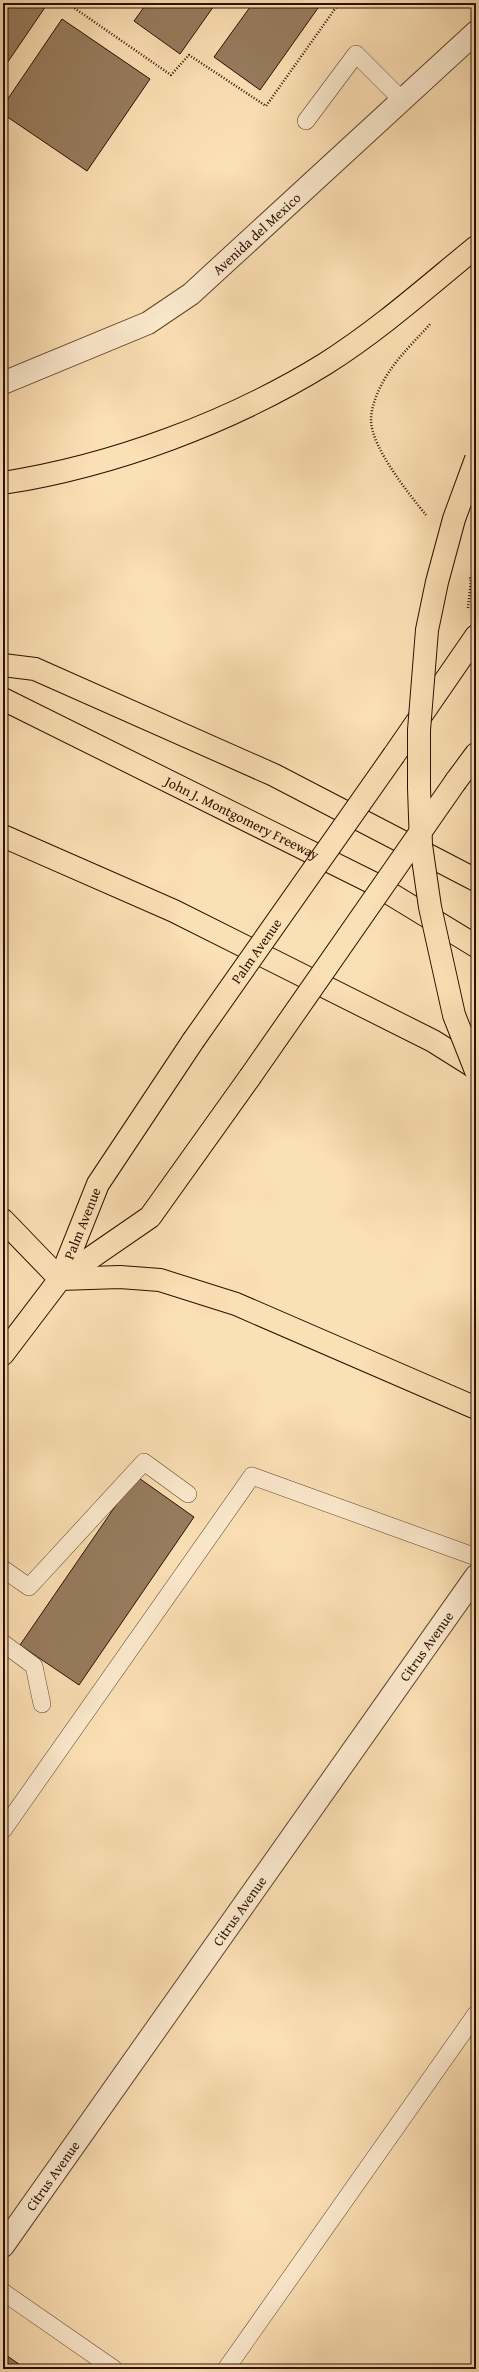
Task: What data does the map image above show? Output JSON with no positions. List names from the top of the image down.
{
  "streets": {
    "main road": ["John J. Montgomery Freeway", "Palm Avenue"],
    "street": ["Avenida del Mexico", "Citrus Avenue"]
  }
}
